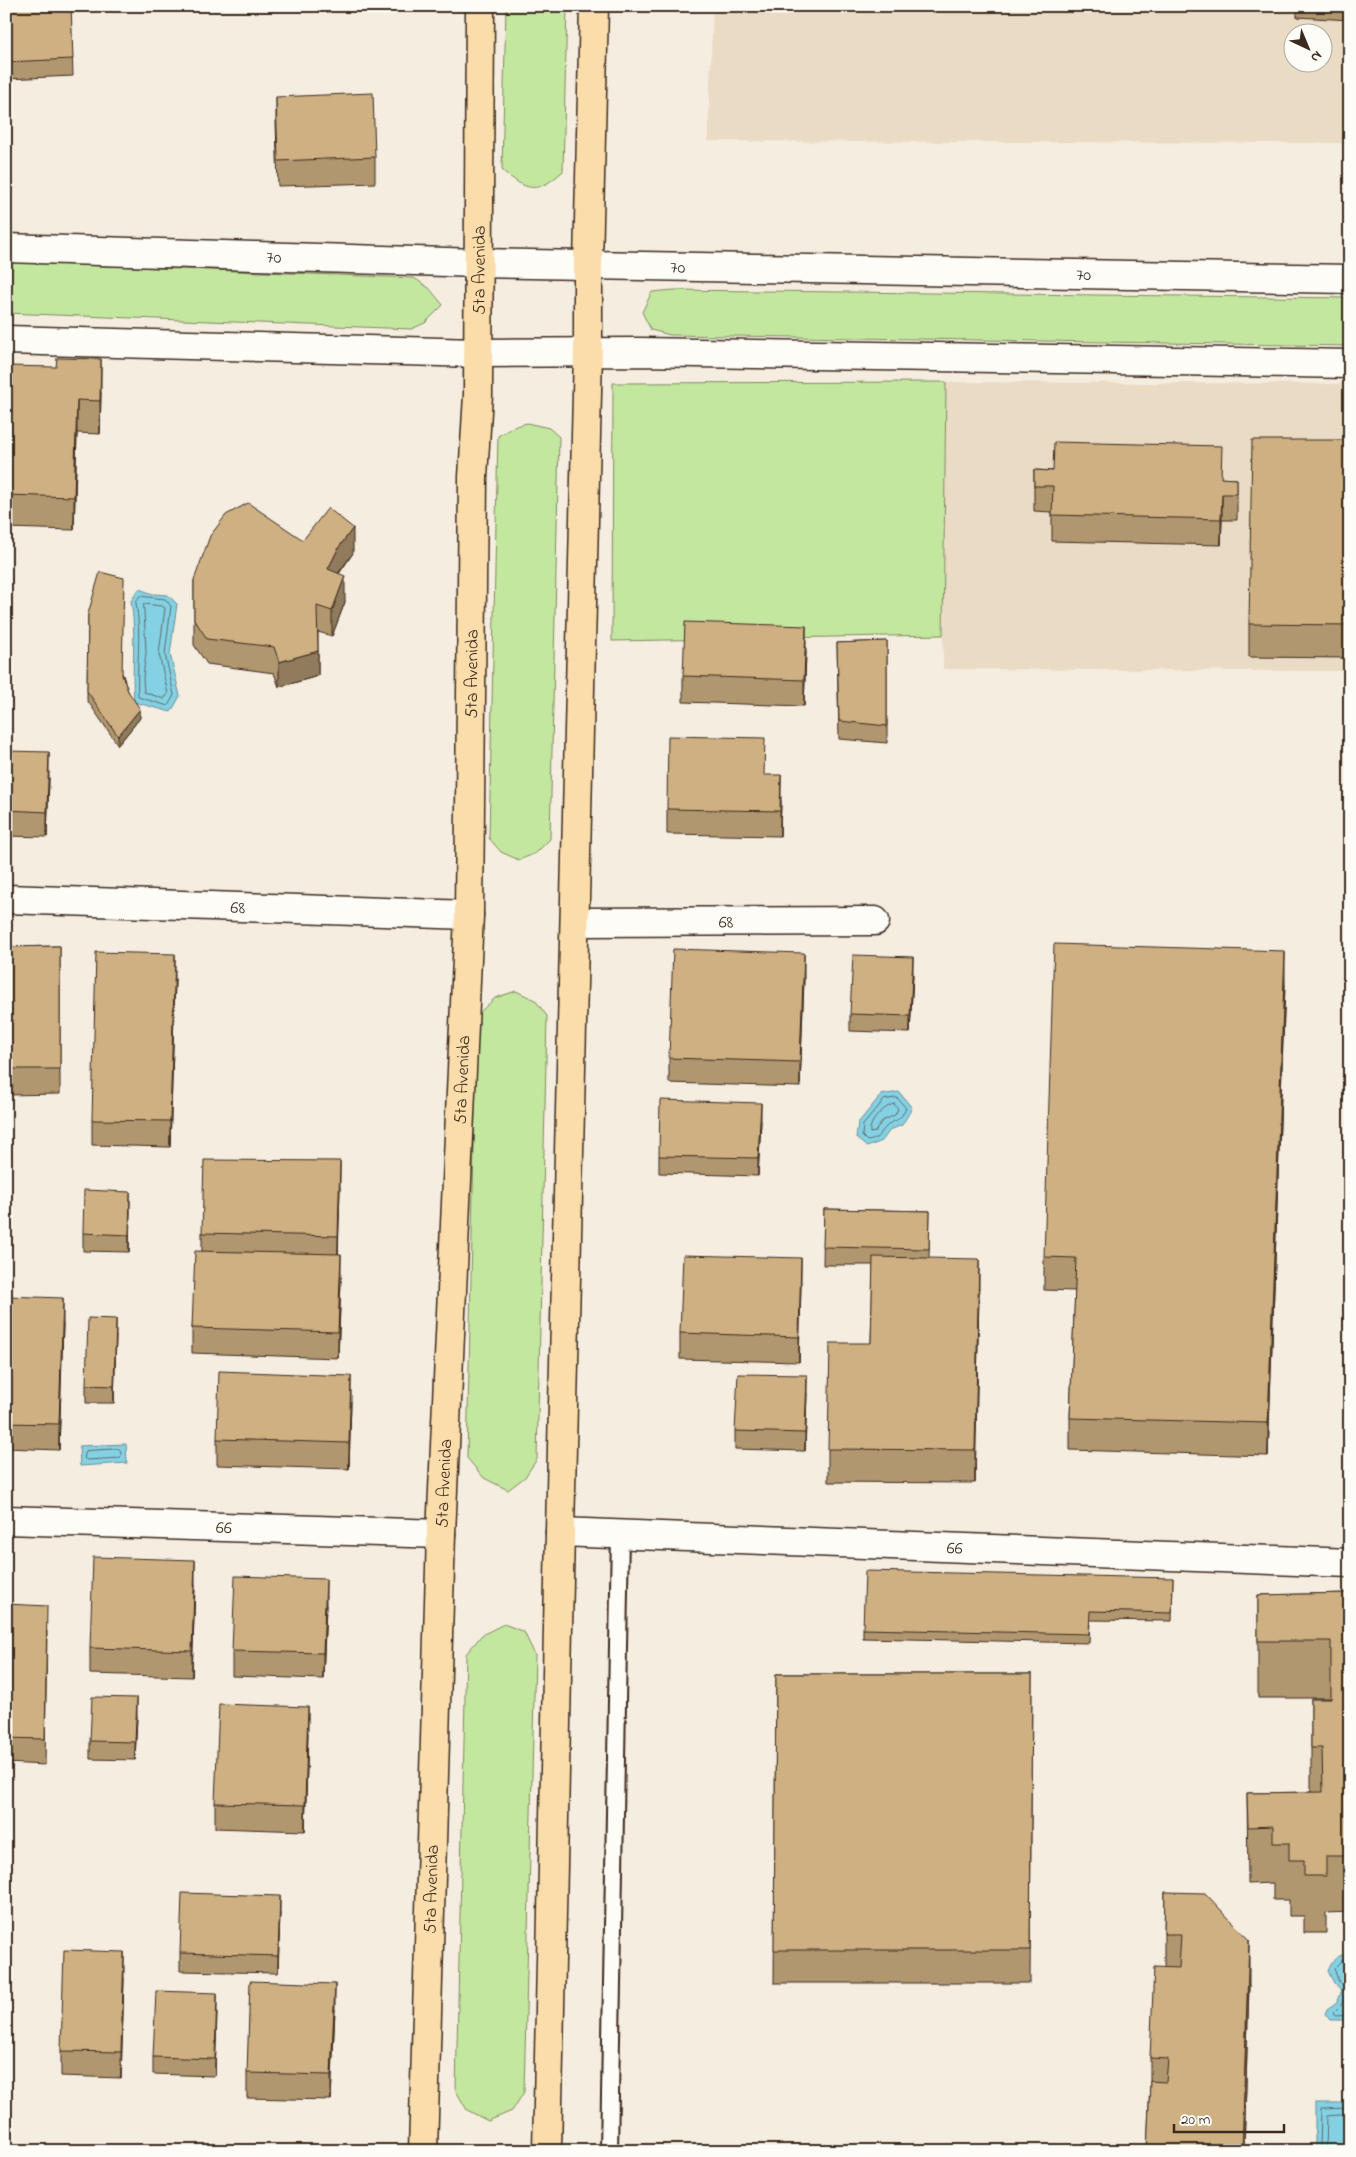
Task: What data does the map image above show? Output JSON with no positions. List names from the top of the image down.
{
  "streets": {
    "highway": ["5ta Avenida"],
    "main road": ["70", "68", "66"]
  },
  "crossings": [
    ["70", "5ta Avenida"],
    ["5ta Avenida", "68"],
    ["5ta Avenida", "66"]
  ],
  "scale_bar": "20 m",
  "north": "bottom right"
}
